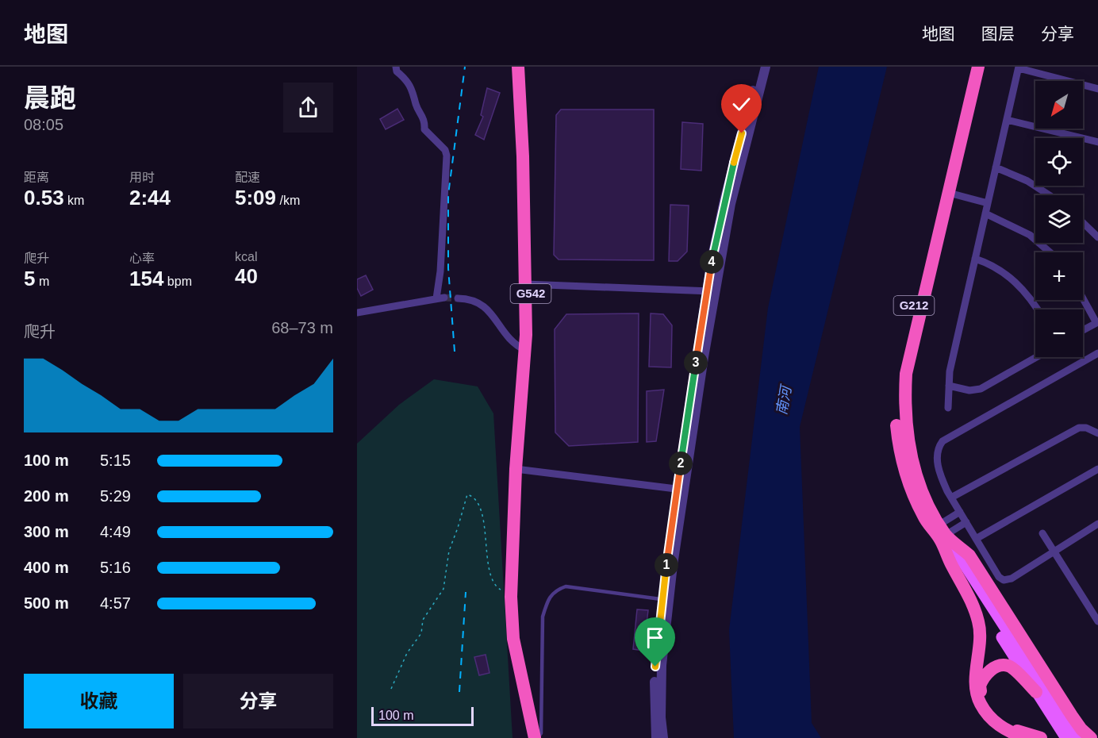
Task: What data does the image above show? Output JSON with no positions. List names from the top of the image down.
{
  "streets": {
    "highway": ["G542", "G212"]
  },
  "water": ["南河"],
  "scale_bar": "100 m",
  "north": "bottom left",
  "page": {
    "header": "地图",
    "nav": ["地图", "图层", "分享"],
    "heading": ["晨跑", "08:05"],
    "map_buttons": ["+", "−"],
    "stats": [
      ["距离", "0.53 km"],
      ["用时", "2:44"],
      ["配速", "5:09 /km"],
      ["爬升", "5 m"],
      ["心率", "154 bpm"],
      ["kcal", "40"]
    ],
    "pins": [
      "4",
      "3",
      "2",
      "1"
    ],
    "chart": ["爬升", "68–73 m"],
    "list": [
      {
        "name": "100 m",
        "note": "5:15"
      },
      {
        "name": "200 m",
        "note": "5:29"
      },
      {
        "name": "300 m",
        "note": "4:49"
      },
      {
        "name": "400 m",
        "note": "5:16"
      },
      {
        "name": "500 m",
        "note": "4:57"
      }
    ],
    "buttons": ["收藏", "分享"],
    "scale": "100 m"
  }
}
